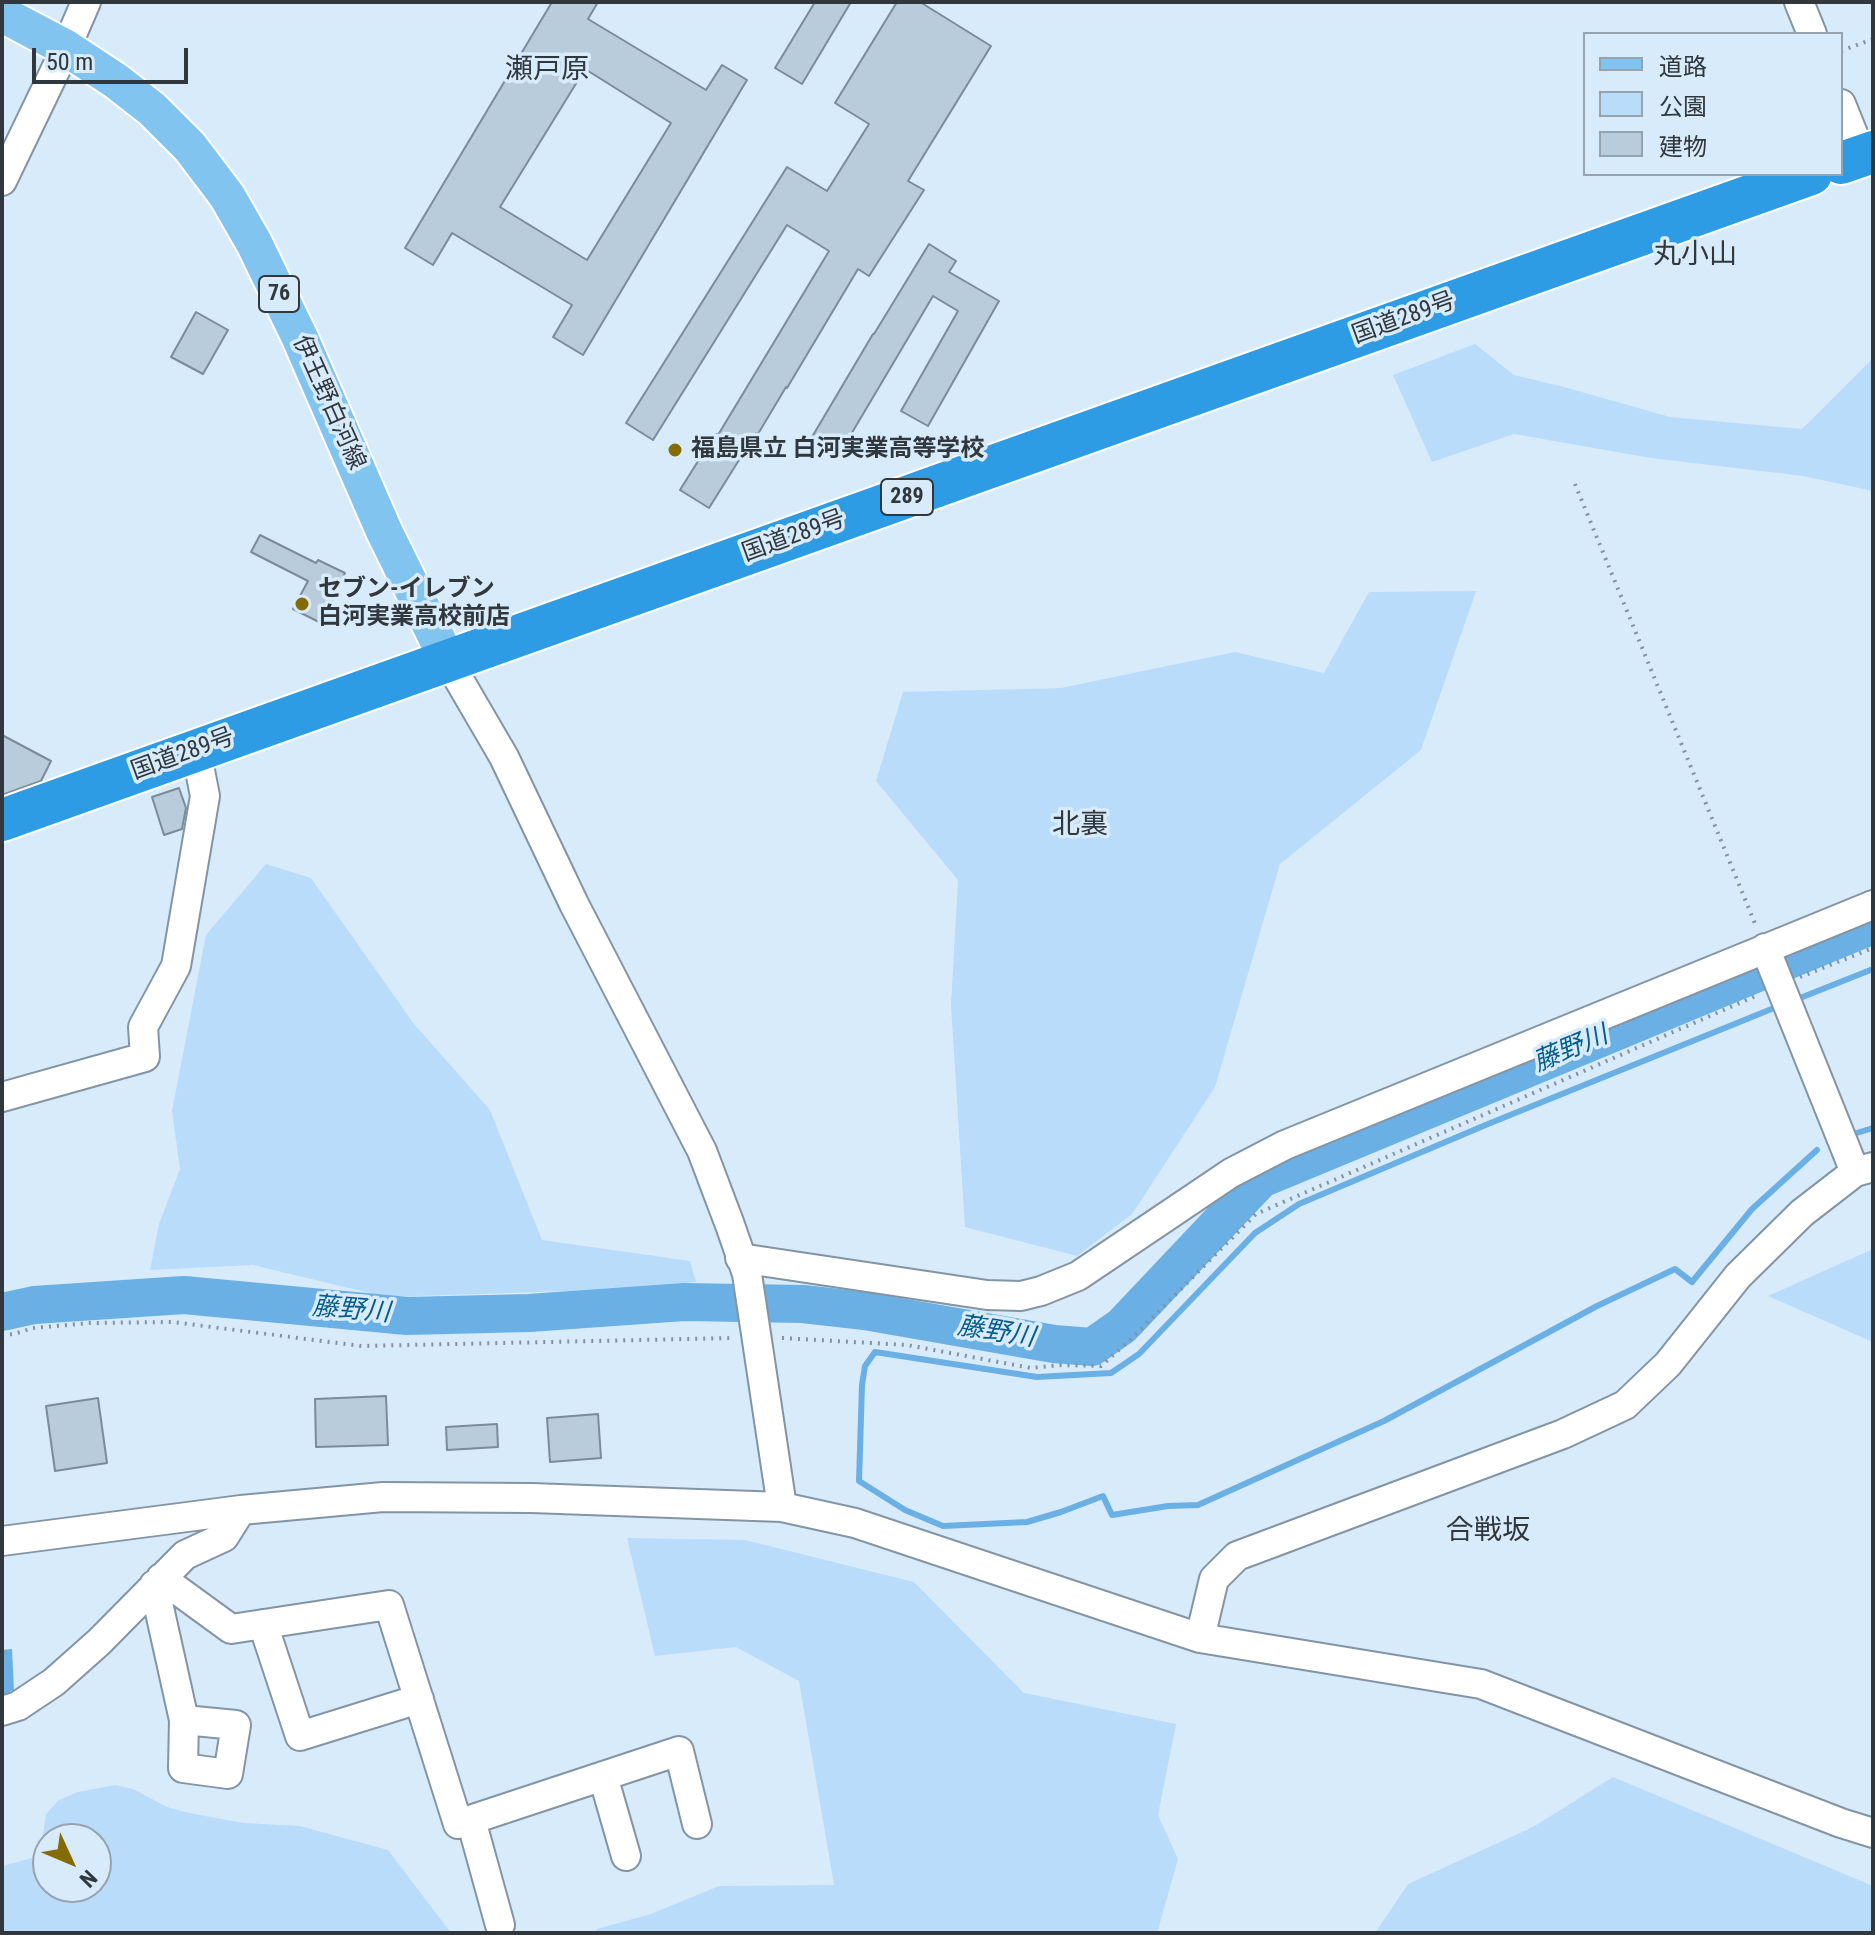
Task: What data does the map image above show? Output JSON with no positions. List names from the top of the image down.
{
  "streets": {
    "highway": ["国道289号", "289"],
    "main road": ["76", "伊王野白河線"]
  },
  "crossings": [
    ["国道289号", "伊王野白河線"]
  ],
  "districts": [
    "瀬戸原",
    "丸小山",
    "北裏",
    "合戦坂"
  ],
  "water": ["藤野川"],
  "places": ["福島県立 白河実業高等学校", "セブン-イレブン 白河実業高校前店"],
  "legend": ["道路", "公園", "建物"],
  "scale_bar": "50 m",
  "north": "bottom right"
}
